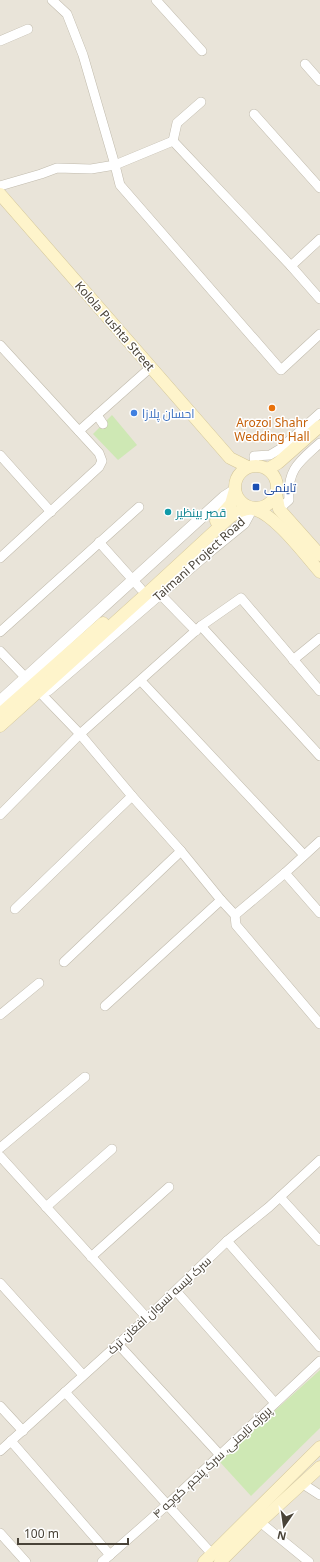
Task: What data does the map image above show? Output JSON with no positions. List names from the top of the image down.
{
  "streets": {
    "main road": ["Kolola Pushta Street", "Taimani Project Road"],
    "street": ["سرک لیسه نسوان افغان‌ ترک", "پروژه تایمنی، سرک پنجم، کوچه ۴"]
  },
  "places": {
    "other": ["Arozoi Shahr Wedding Hall", "احسان پلازا", "قصر بینظیر"],
    "transit": ["تاینمی"]
  },
  "scale_bar": "100 m",
  "north": "bottom"
}
